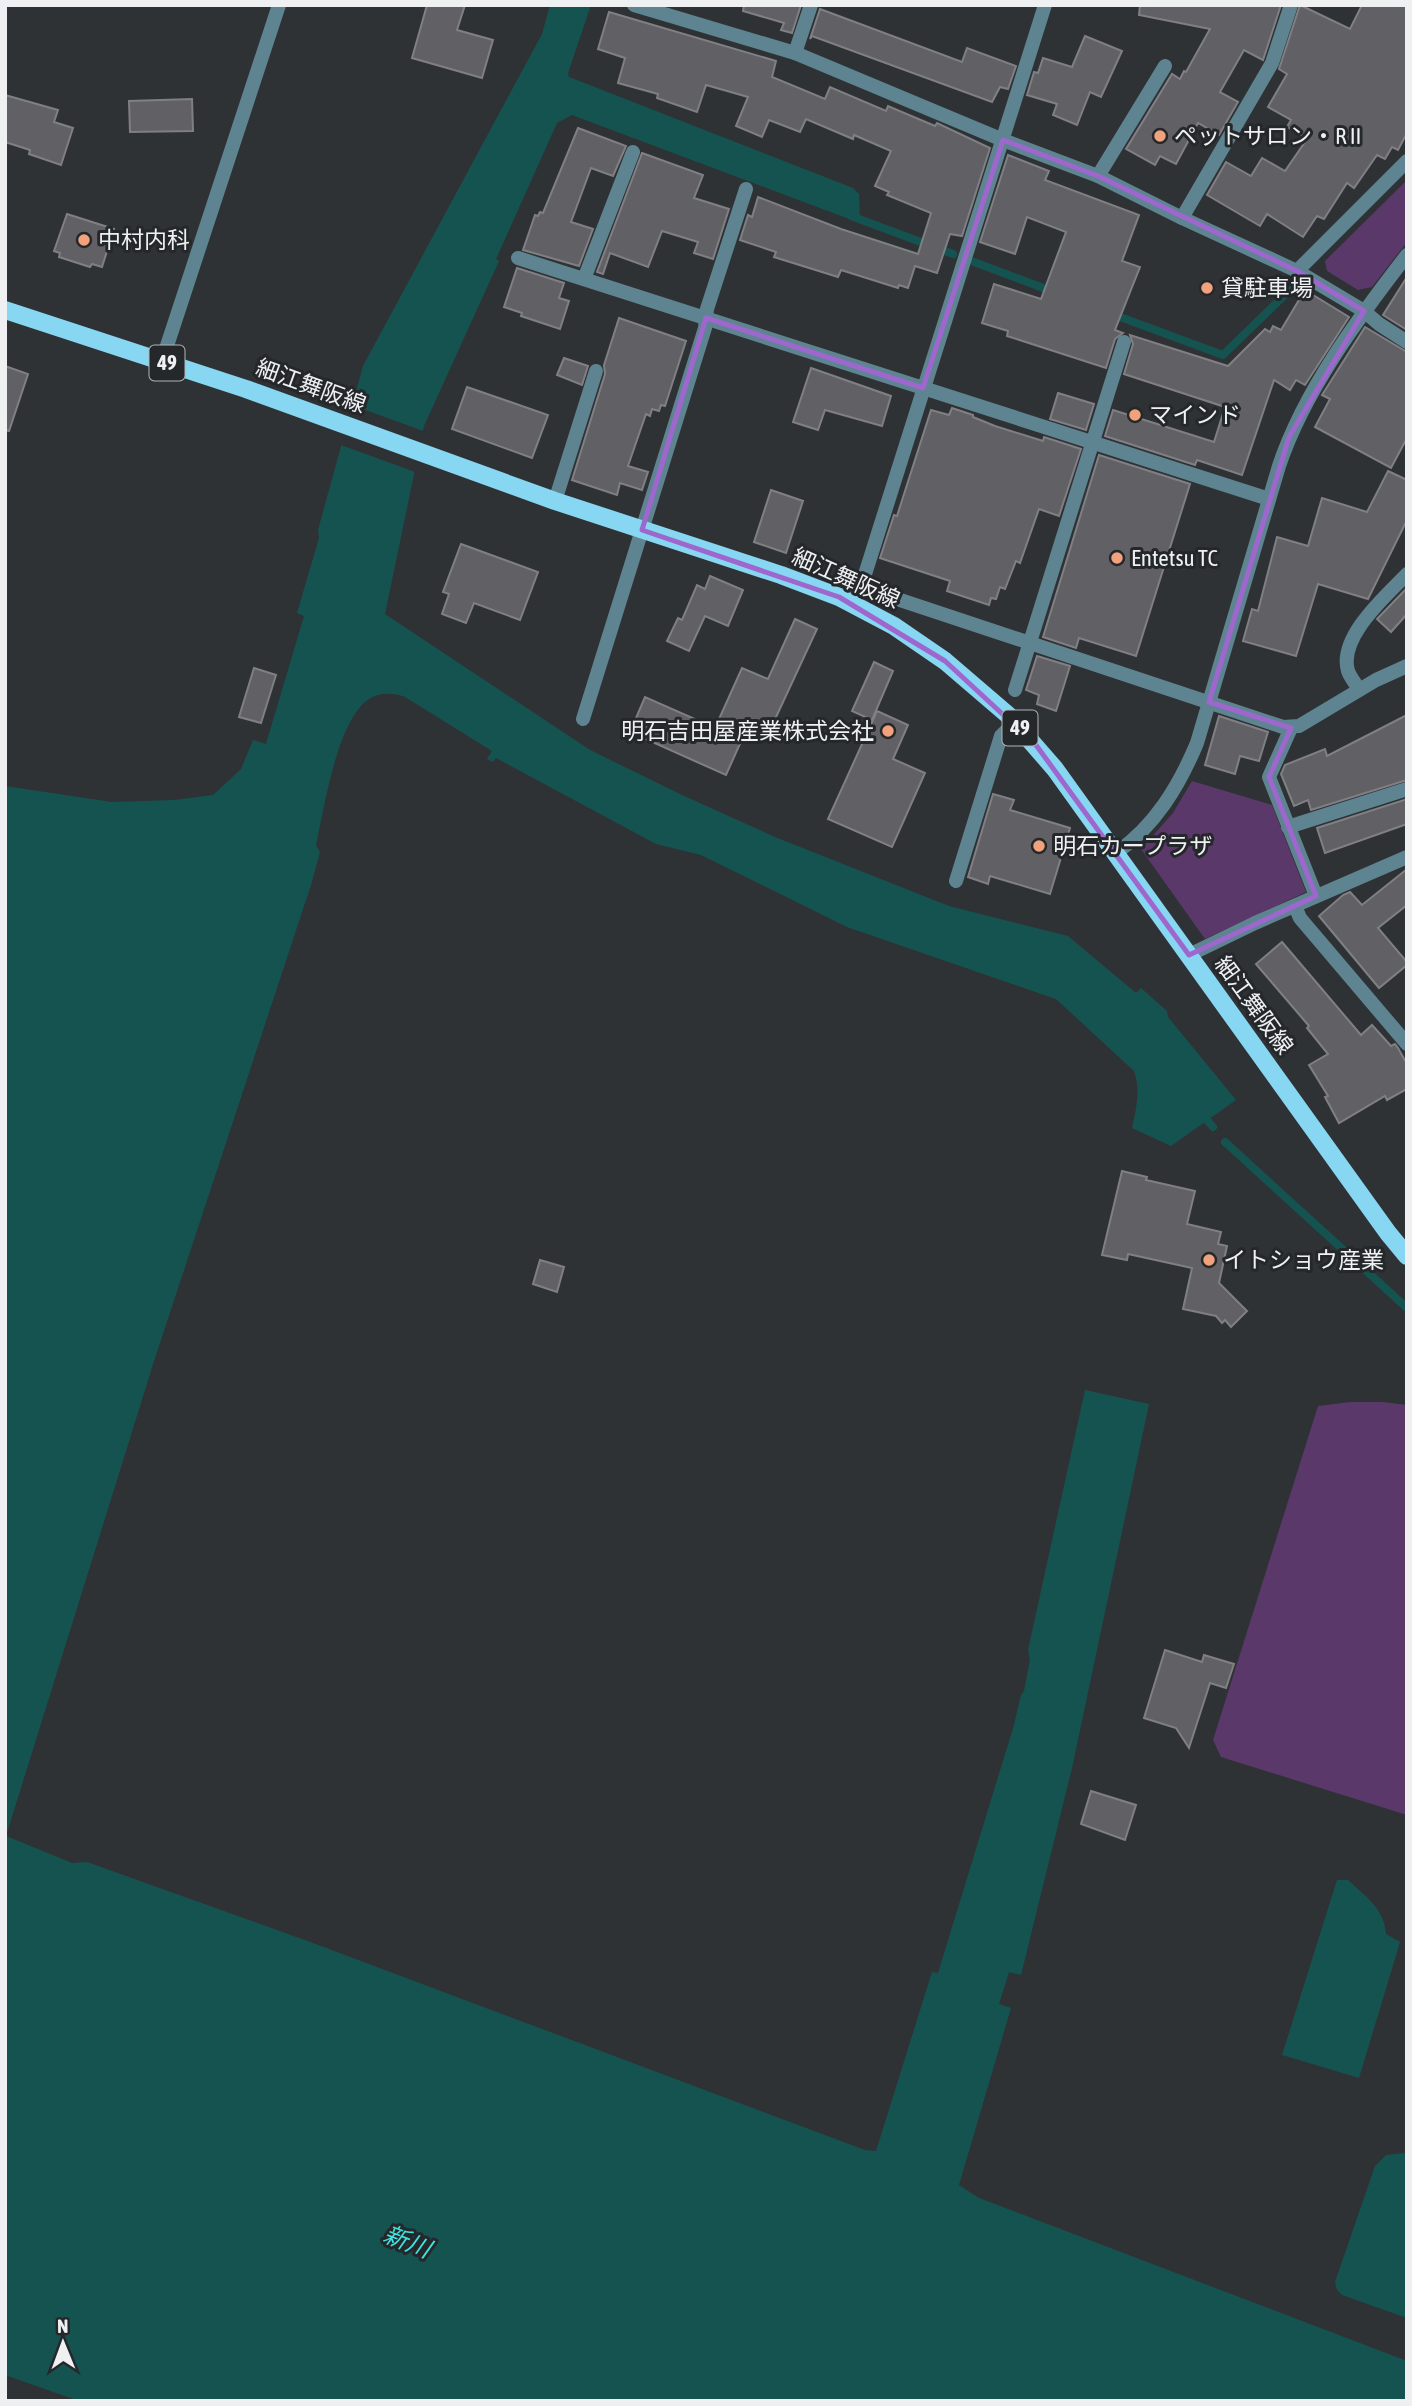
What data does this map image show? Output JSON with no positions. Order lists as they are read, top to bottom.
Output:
{
  "streets": {
    "main road": ["49", "細江舞阪線"]
  },
  "water": ["新川"],
  "places": [
    "ペットサロン・R II",
    "中村内科",
    "貸駐車場",
    "マインド",
    "Entetsu TC",
    "明石吉田屋産業株式会社",
    "明石カープラザ",
    "イトショウ産業"
  ],
  "north": "top"
}
